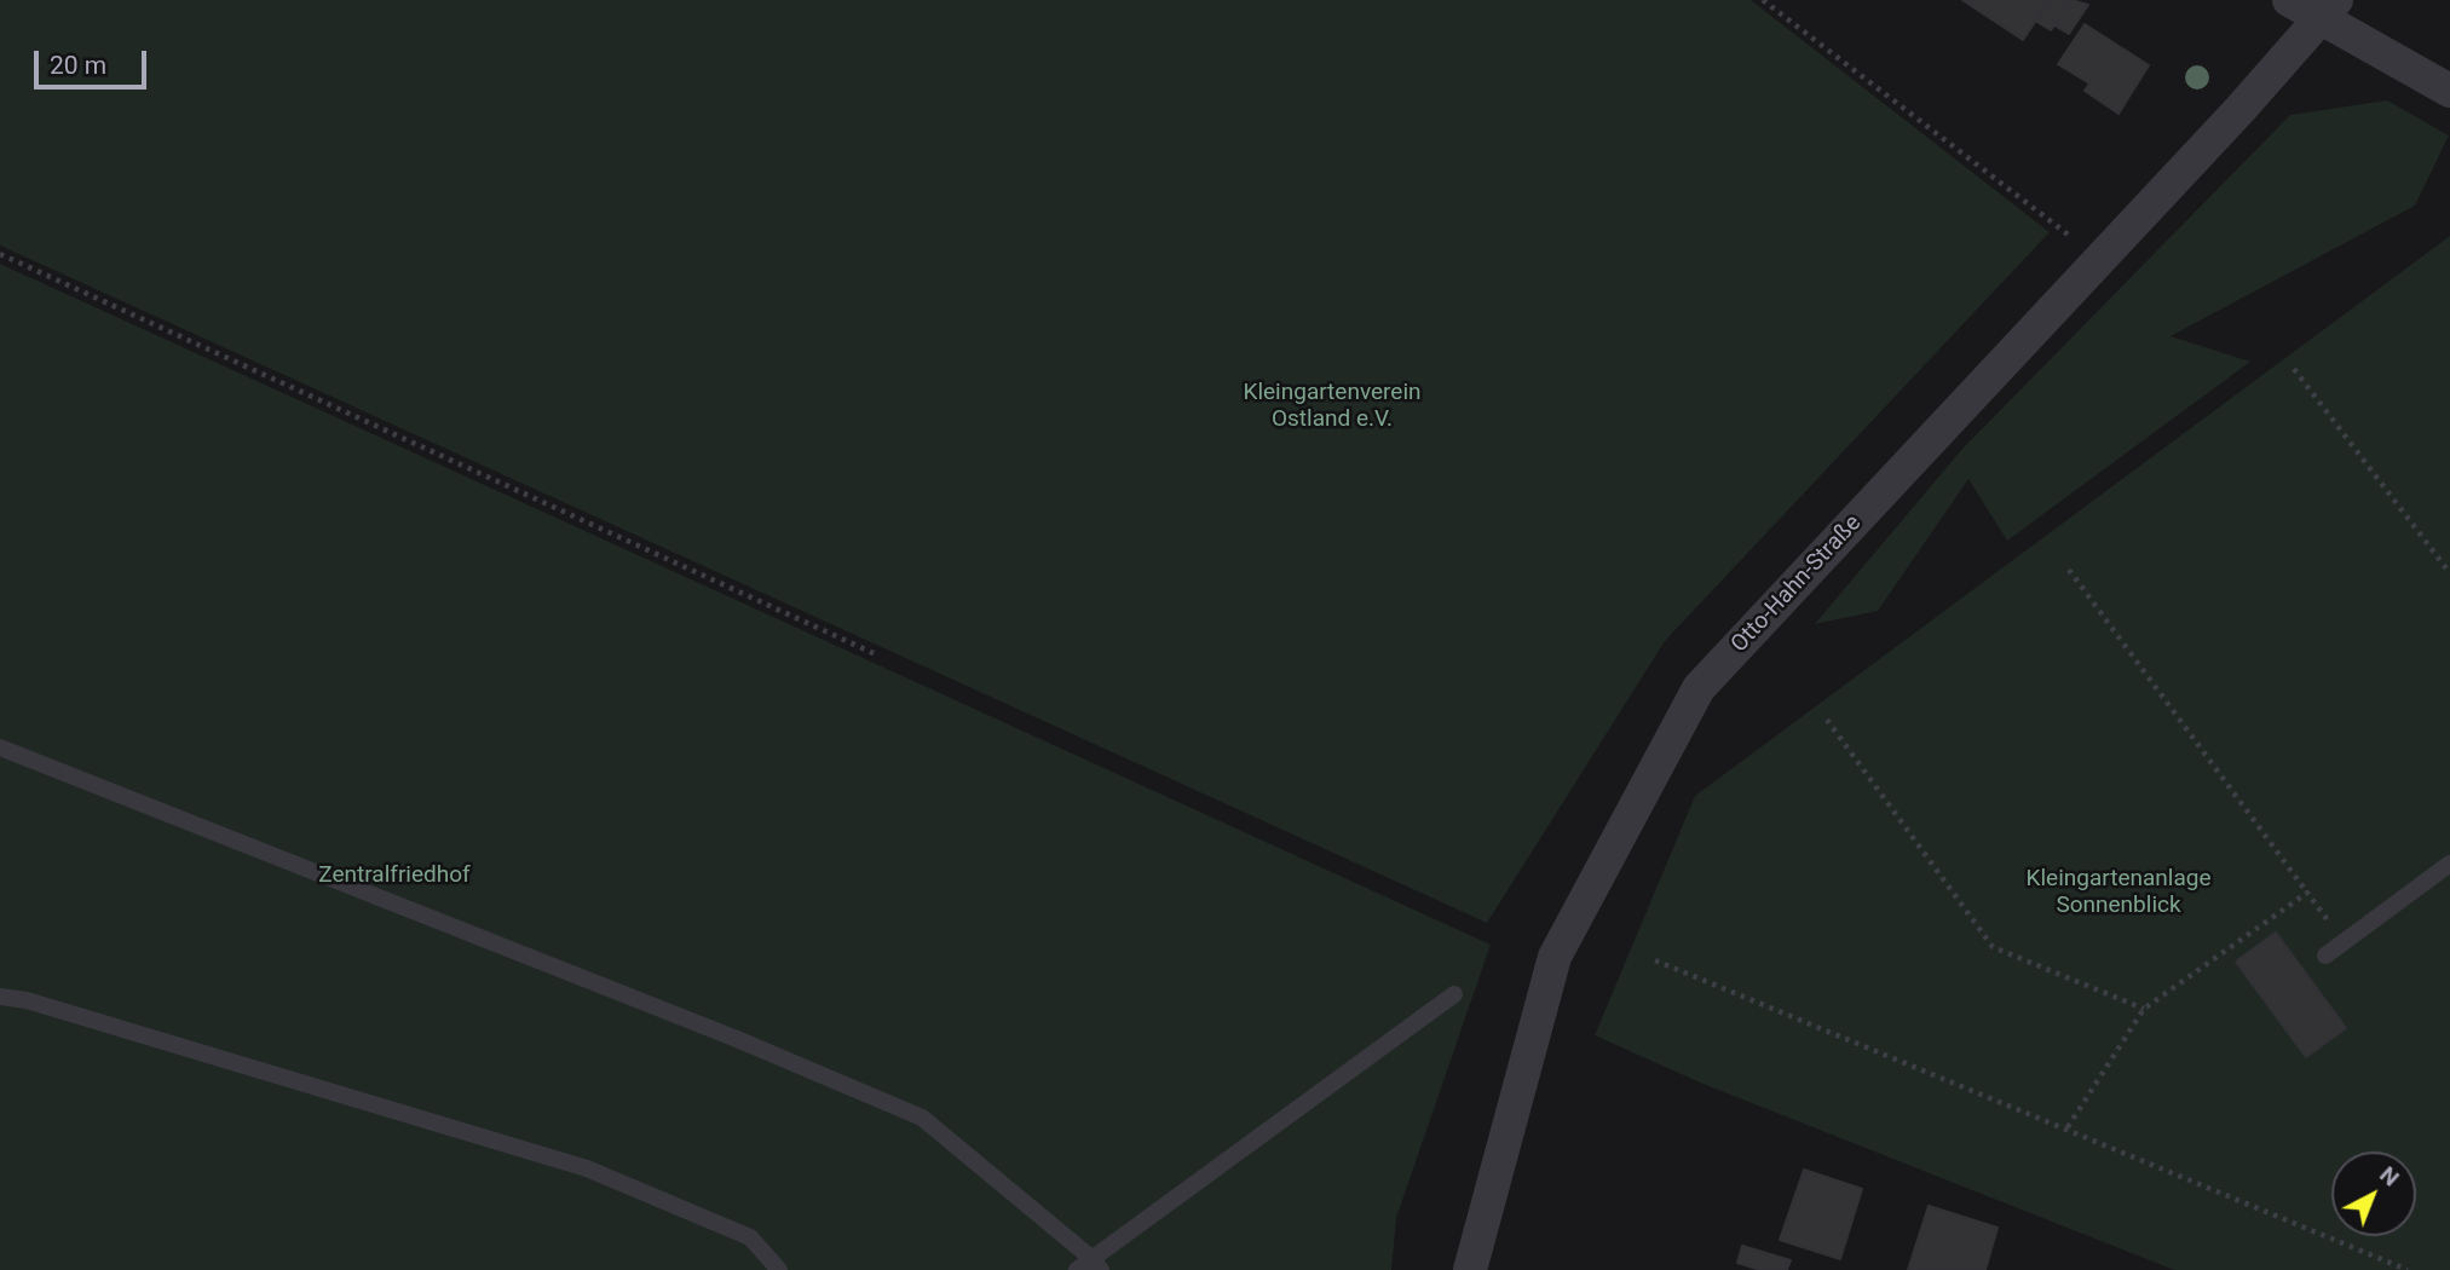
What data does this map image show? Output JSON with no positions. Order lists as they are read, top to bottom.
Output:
{
  "streets": {
    "street": ["Otto-Hahn-Straße"]
  },
  "parks": ["Kleingartenverein Ostland e.V.", "Zentralfriedhof", "Kleingartenanlage Sonnenblick"],
  "scale_bar": "20 m",
  "north": "top right"
}
